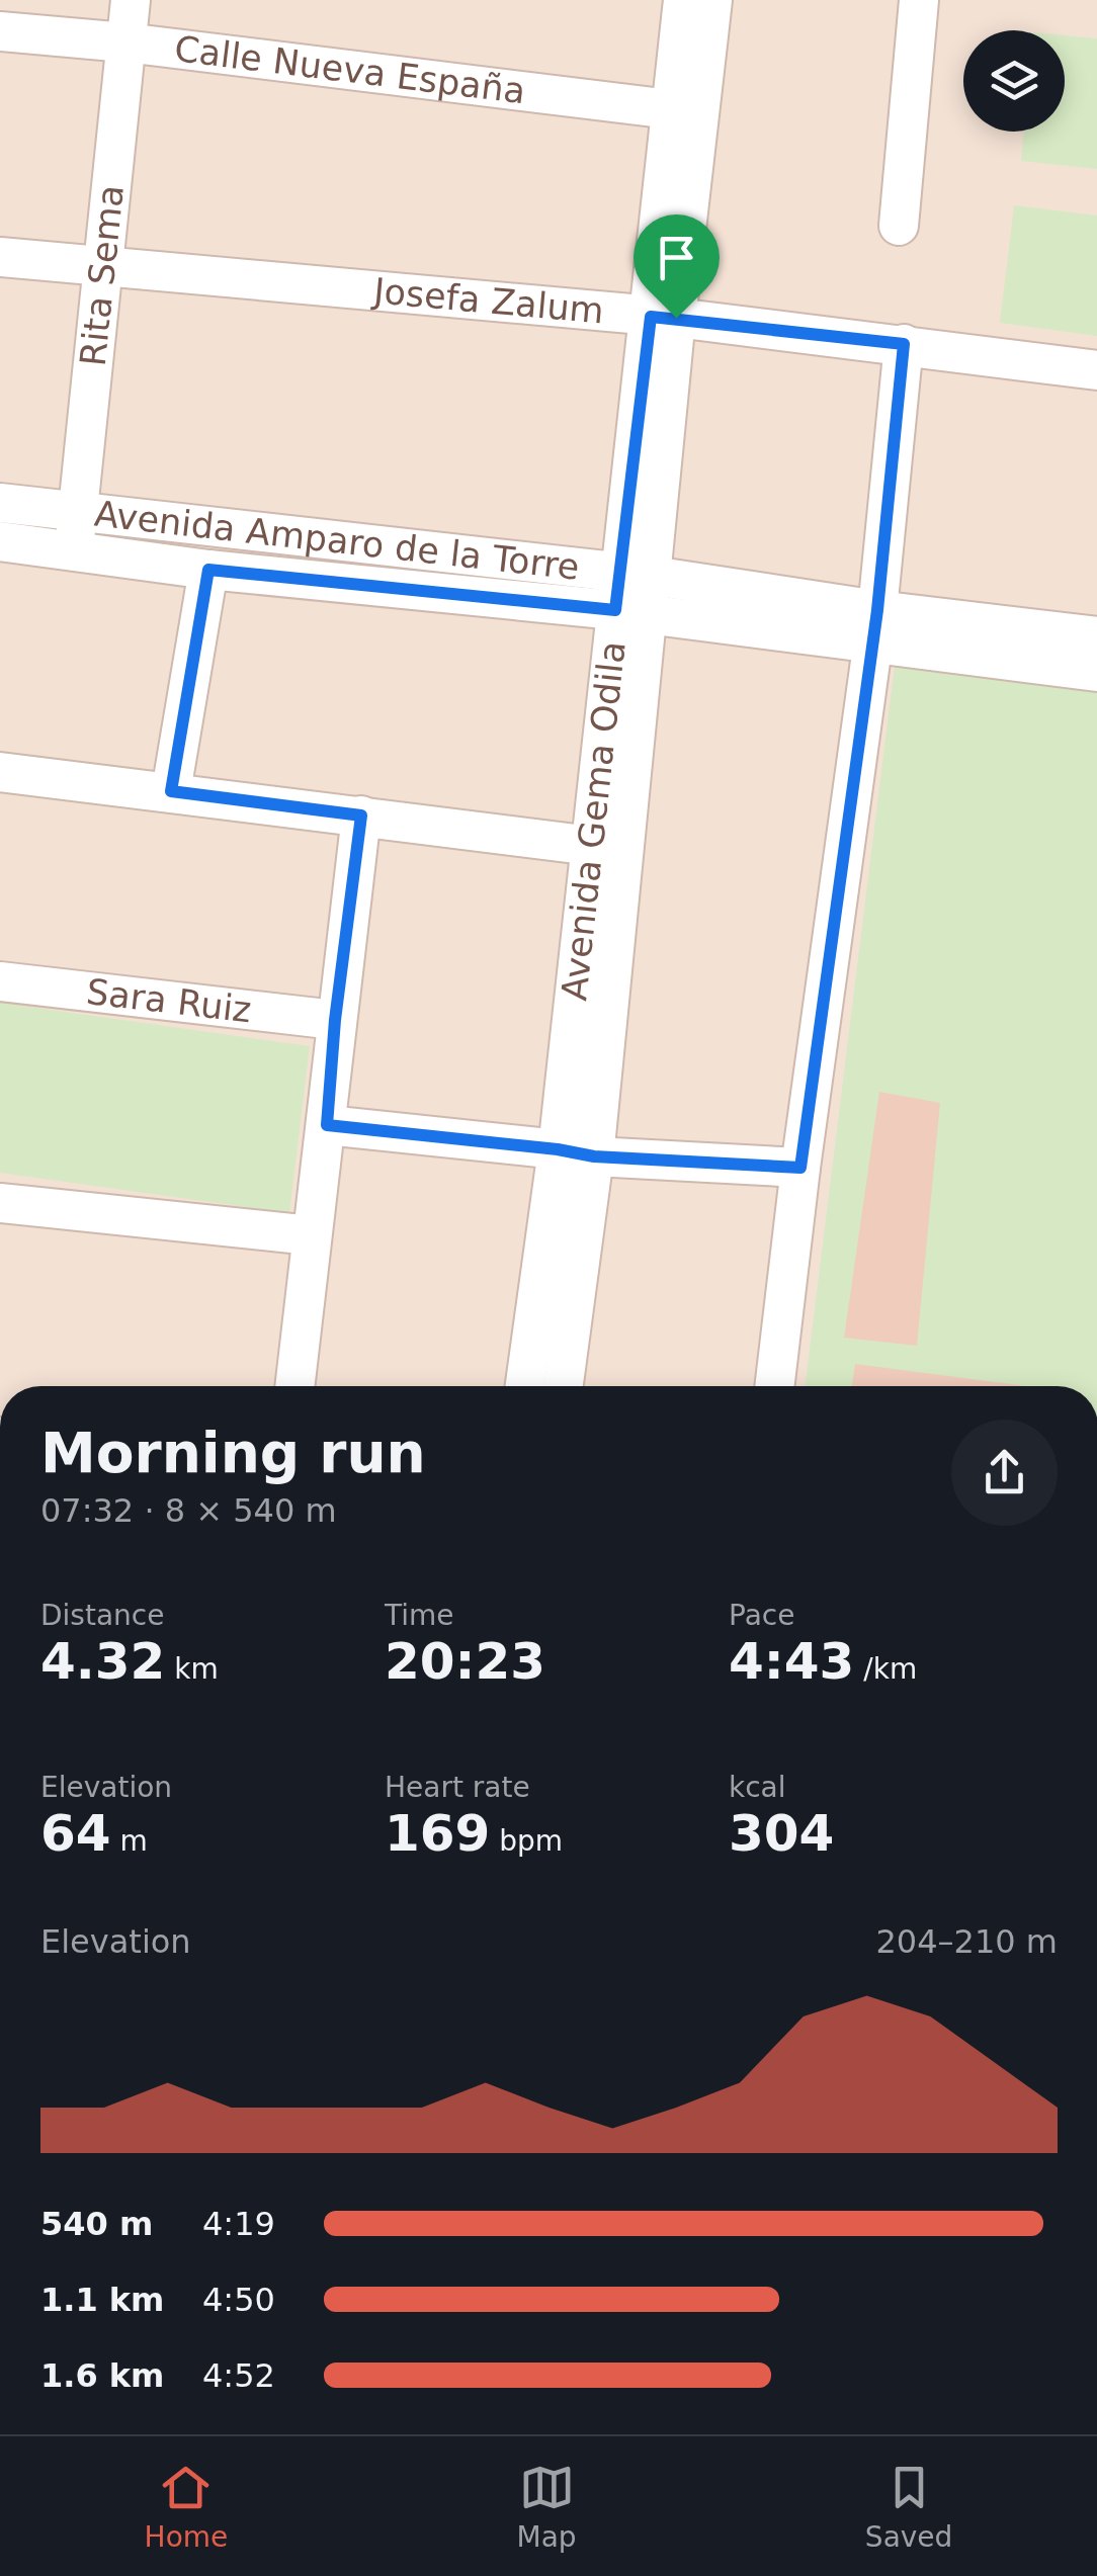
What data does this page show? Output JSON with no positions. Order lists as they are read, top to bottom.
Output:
{
  "streets": {
    "street": [
      "Calle Nueva España",
      "Rita Sema",
      "Josefa Zalum",
      "Avenida Amparo de la Torre",
      "Avenida Gema Odila",
      "Sara Ruiz"
    ]
  },
  "crossings": [
    ["Calle Nueva España", "Rita Sema"],
    ["Calle Nueva España", "Avenida Gema Odila"],
    ["Rita Sema", "Josefa Zalum"],
    ["Rita Sema", "Avenida Amparo de la Torre"],
    ["Josefa Zalum", "Avenida Gema Odila"],
    ["Avenida Amparo de la Torre", "Avenida Gema Odila"]
  ],
  "page": {
    "heading": ["Morning run", "07:32 · 8 × 540 m"],
    "stats": [
      ["Distance", "4.32 km"],
      ["Time", "20:23"],
      ["Pace", "4:43 /km"],
      ["Elevation", "64 m"],
      ["Heart rate", "169 bpm"],
      ["kcal", "304"]
    ],
    "chart": ["Elevation", "204–210 m"],
    "list": [
      {
        "name": "540 m",
        "note": "4:19"
      },
      {
        "name": "1.1 km",
        "note": "4:50"
      },
      {
        "name": "1.6 km",
        "note": "4:52"
      }
    ],
    "tabs": ["Home", "Map", "Saved"]
  }
}
